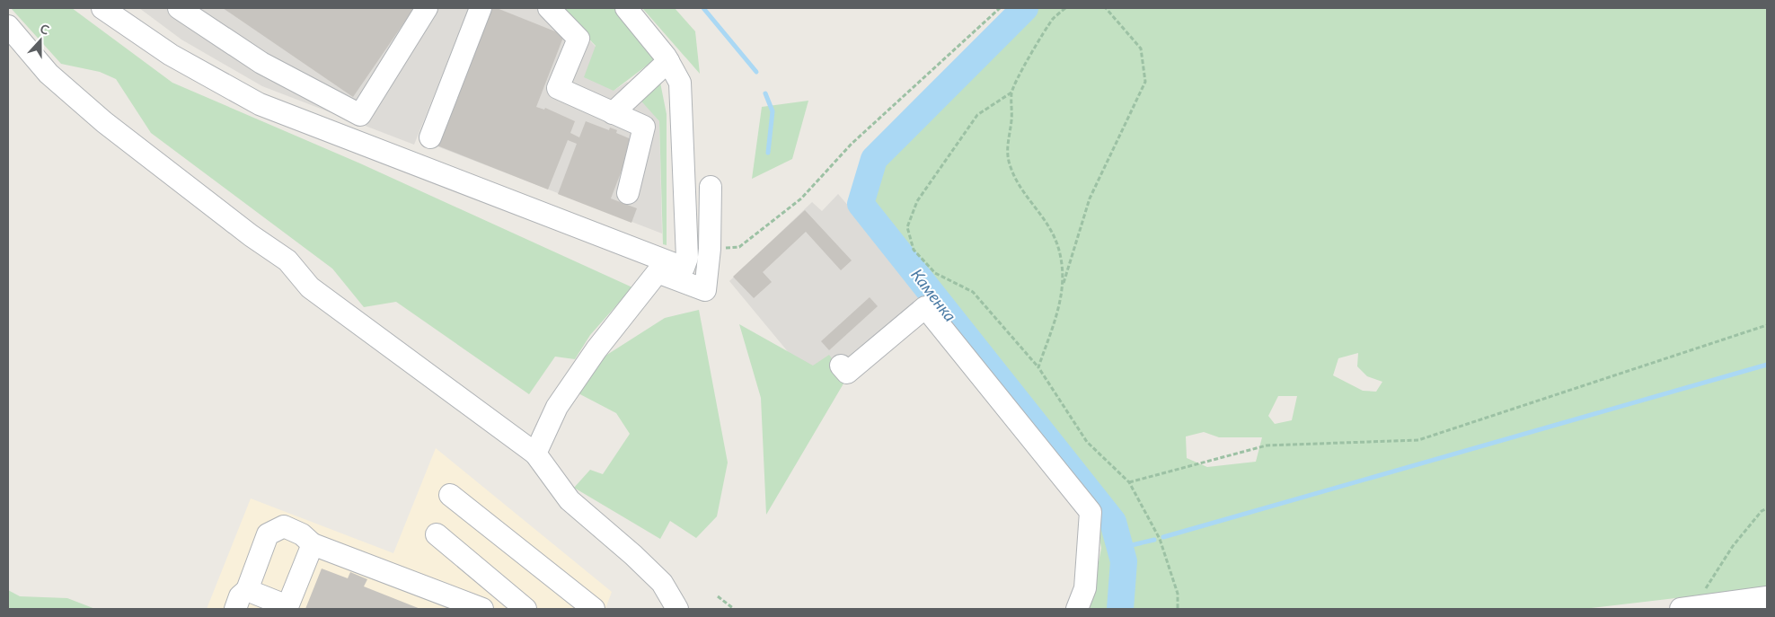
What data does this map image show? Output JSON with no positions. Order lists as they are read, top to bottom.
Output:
{
  "water": ["Каменка"],
  "north": "top"
}
